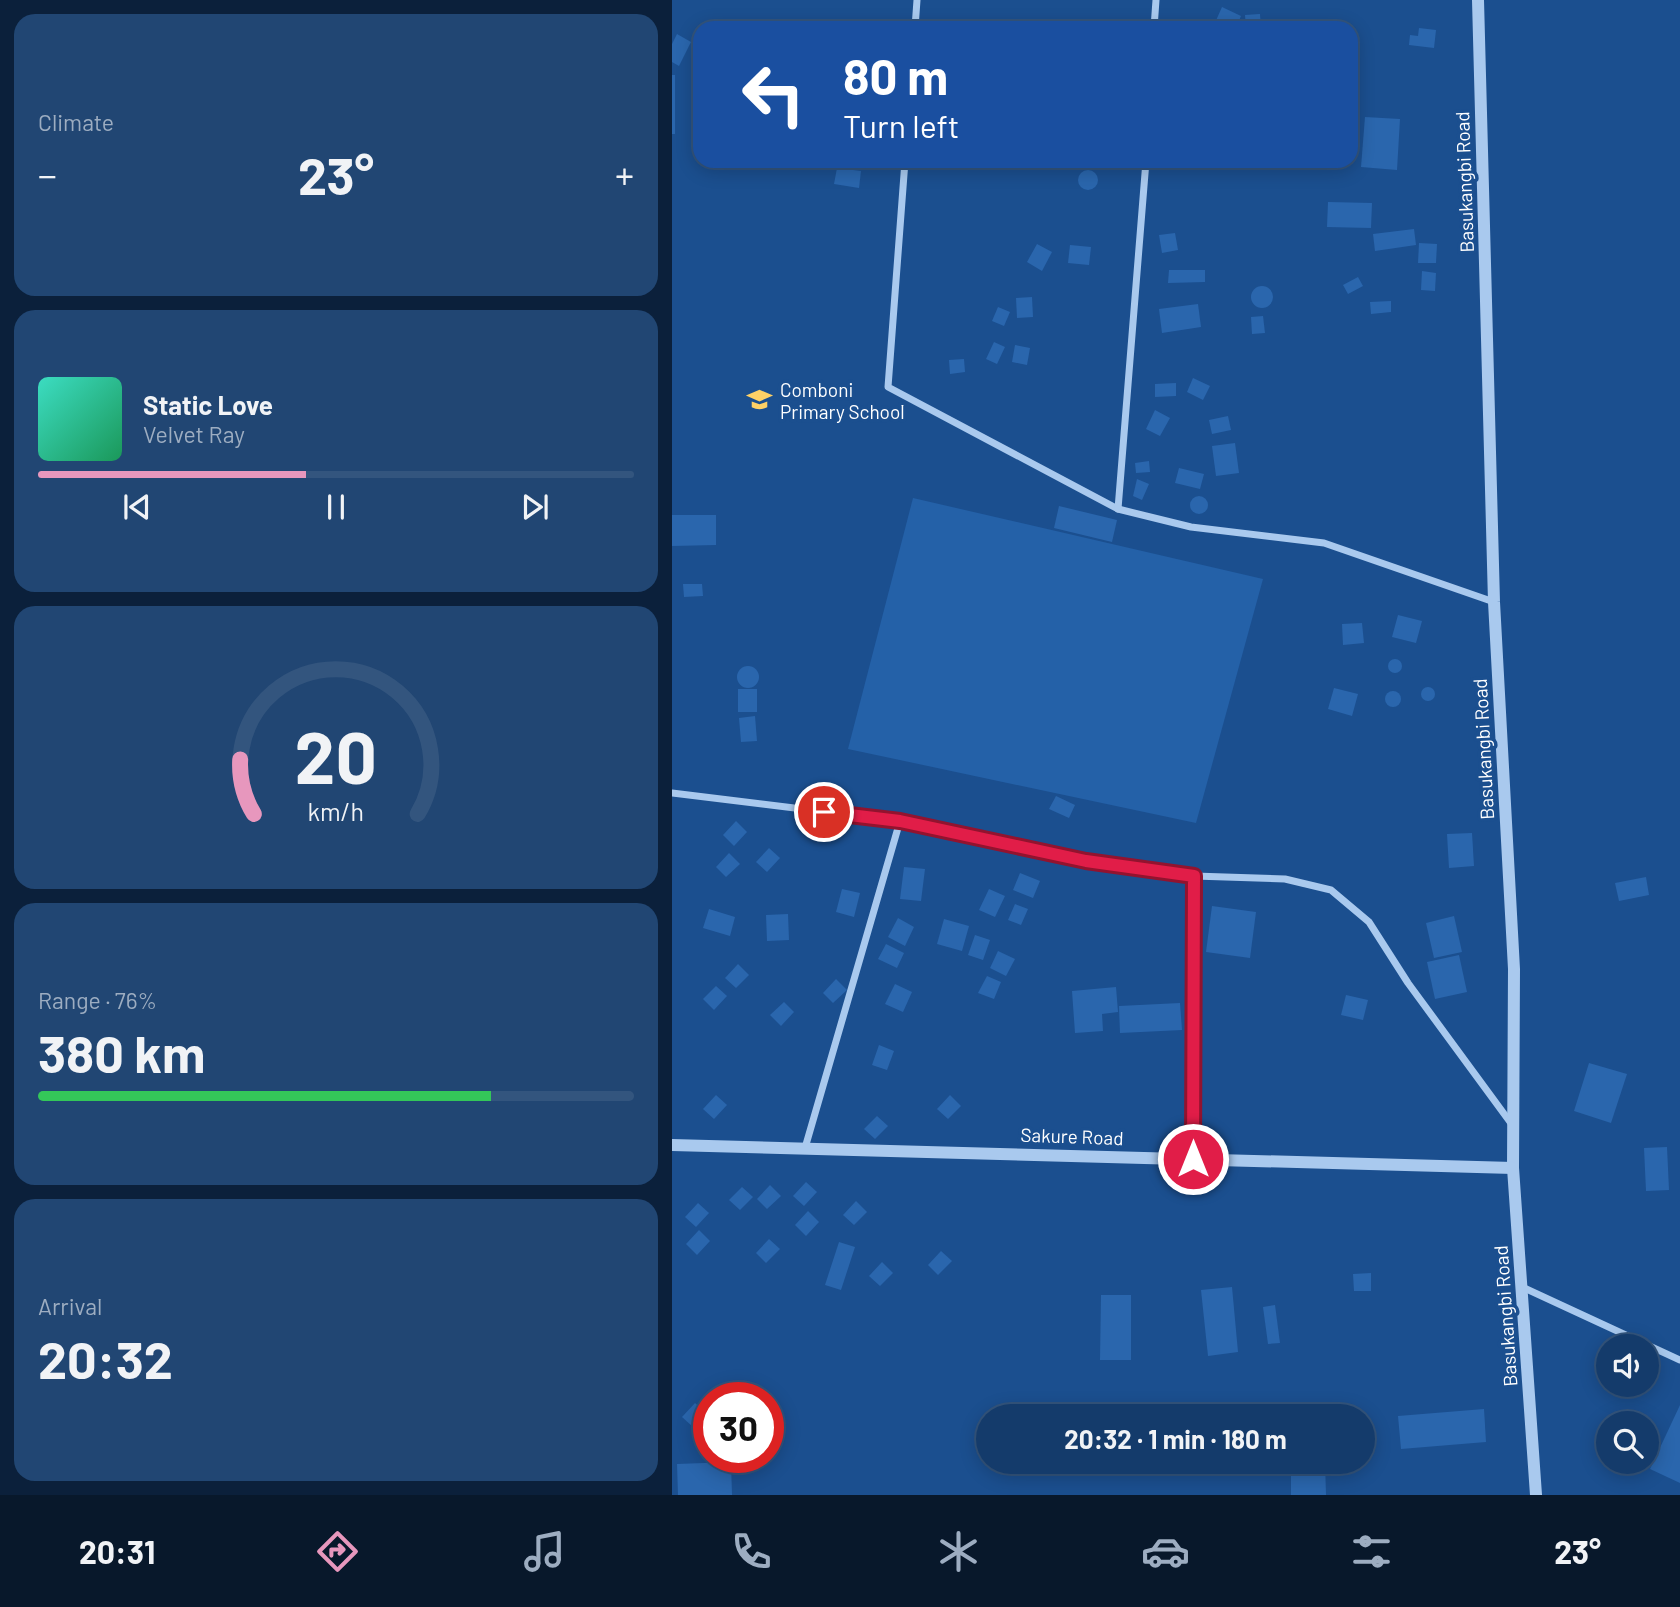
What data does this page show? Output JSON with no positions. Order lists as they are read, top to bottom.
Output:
{
  "streets": {
    "street": ["Basukangbi Road", "Sakure Road"]
  },
  "crossings": [
    ["Basukangbi Road", "Sakure Road"]
  ],
  "places": {
    "school or university": ["Comboni Primary School"]
  },
  "page": {
    "tile": [
      "Climate",
      ["Range · 76%", "380 km"],
      ["Arrival", "20:32"]
    ],
    "turn": ["80 m", "Turn left"],
    "heat": ["−", "23°", "+"],
    "song": ["Static Love", "Velvet Ray"],
    "limit": "30",
    "trip": "20:32 · 1 min · 180 m",
    "tabs": ["20:31", "23°"],
    "gauge": ["20", "km/h"]
  }
}
